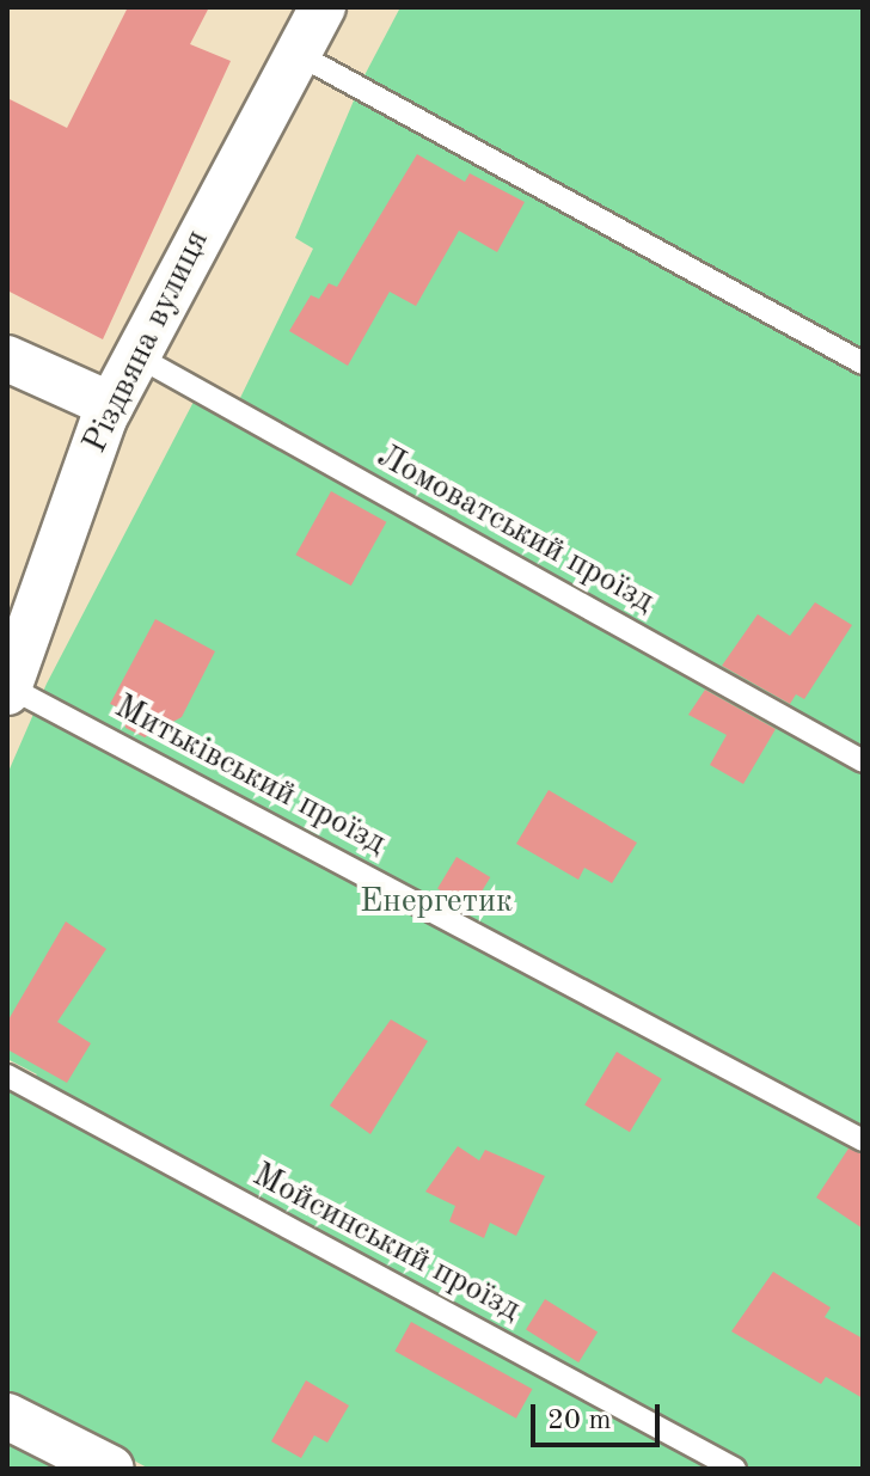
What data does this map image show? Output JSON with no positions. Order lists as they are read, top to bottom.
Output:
{
  "streets": {
    "street": ["Різдвяна вулиця"],
    "lane": ["Ломоватський проїзд", "Митьківський проїзд", "Мойсинський проїзд"]
  },
  "crossings": [
    ["Різдвяна вулиця", "Ломоватський проїзд"],
    ["Різдвяна вулиця", "Митьківський проїзд"]
  ],
  "parks": ["Енергетик"],
  "scale_bar": "20 m"
}
